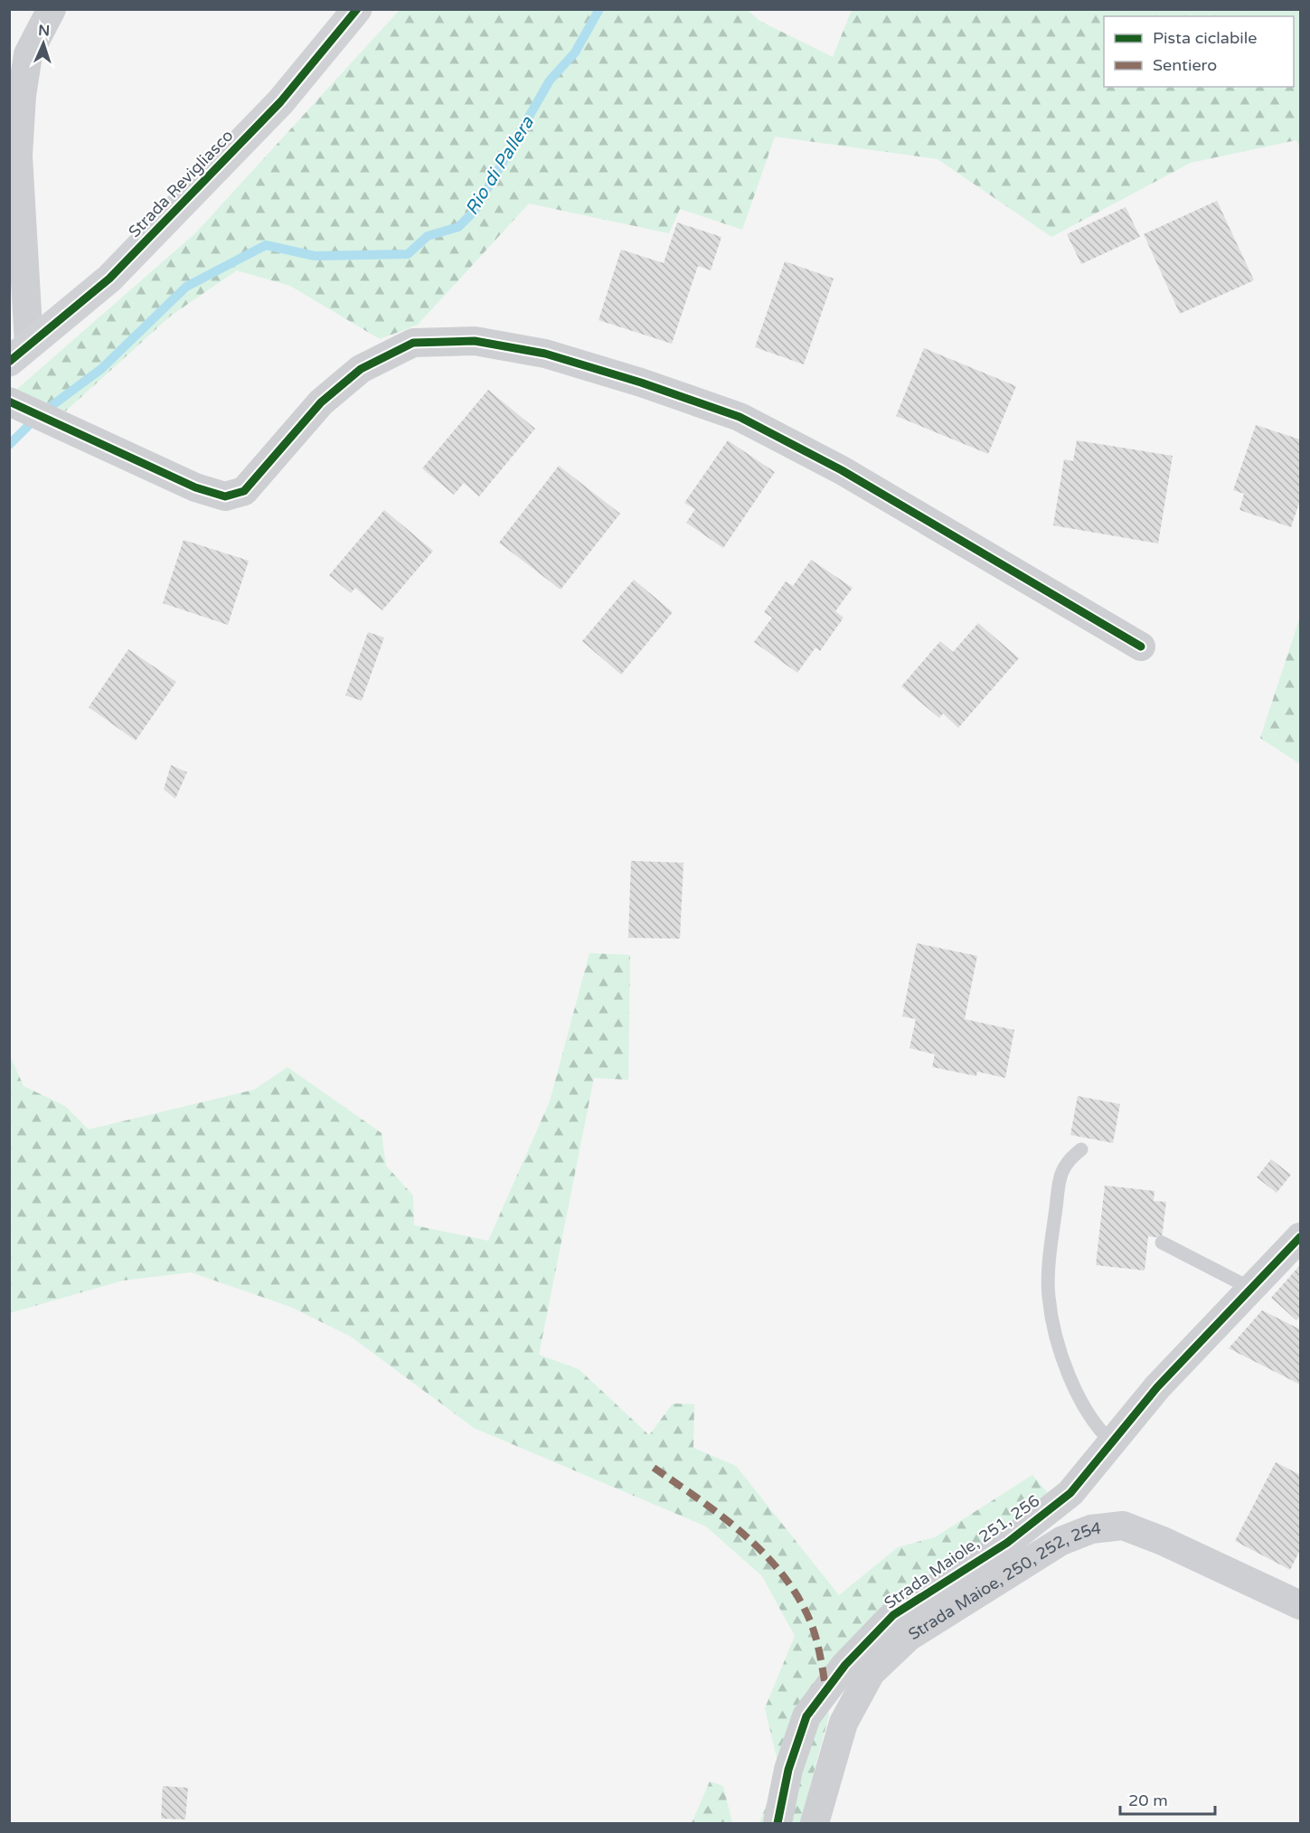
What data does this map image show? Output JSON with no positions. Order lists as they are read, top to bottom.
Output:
{
  "streets": {
    "street": ["Strada Revigliasco", "Strada Maiole, 251, 256", "Strada Maioe, 250, 252, 254"]
  },
  "water": ["Rio di Pallera"],
  "legend": ["Pista ciclabile", "Sentiero"],
  "scale_bar": "20 m",
  "north": "top"
}
